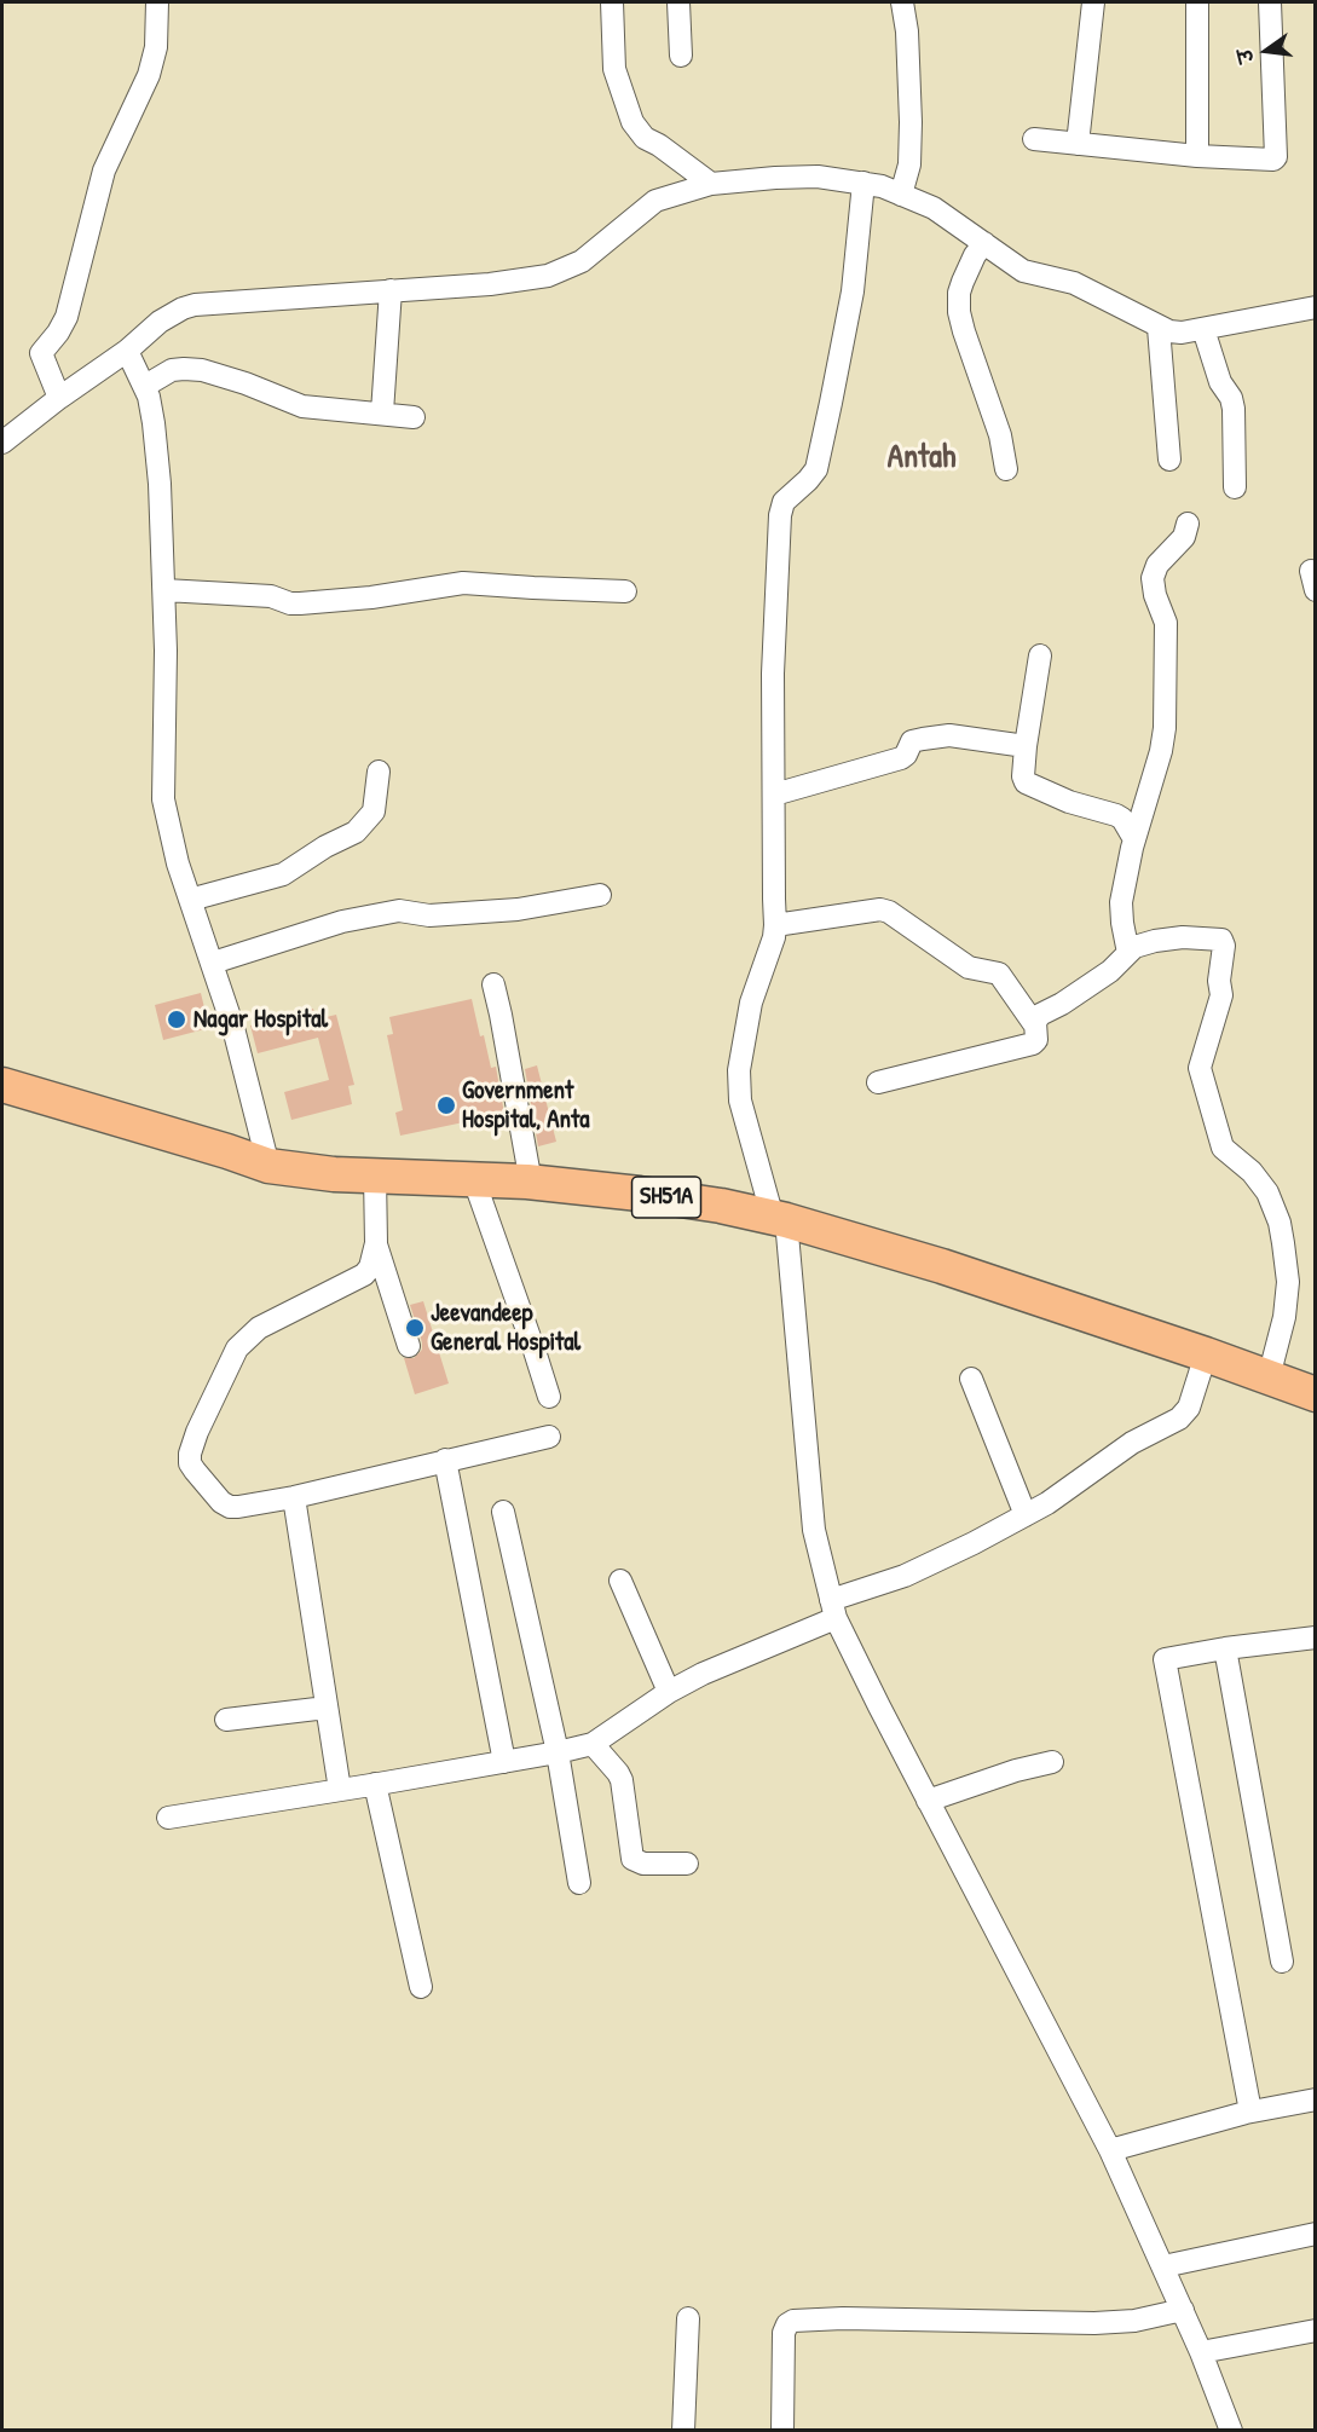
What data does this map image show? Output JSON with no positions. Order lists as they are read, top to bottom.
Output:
{
  "streets": {
    "main road": ["SH51A"]
  },
  "districts": ["Antah"],
  "places": ["Nagar Hospital", "Government Hospital, Anta", "Jeevandeep General Hospital"],
  "north": "left"
}
